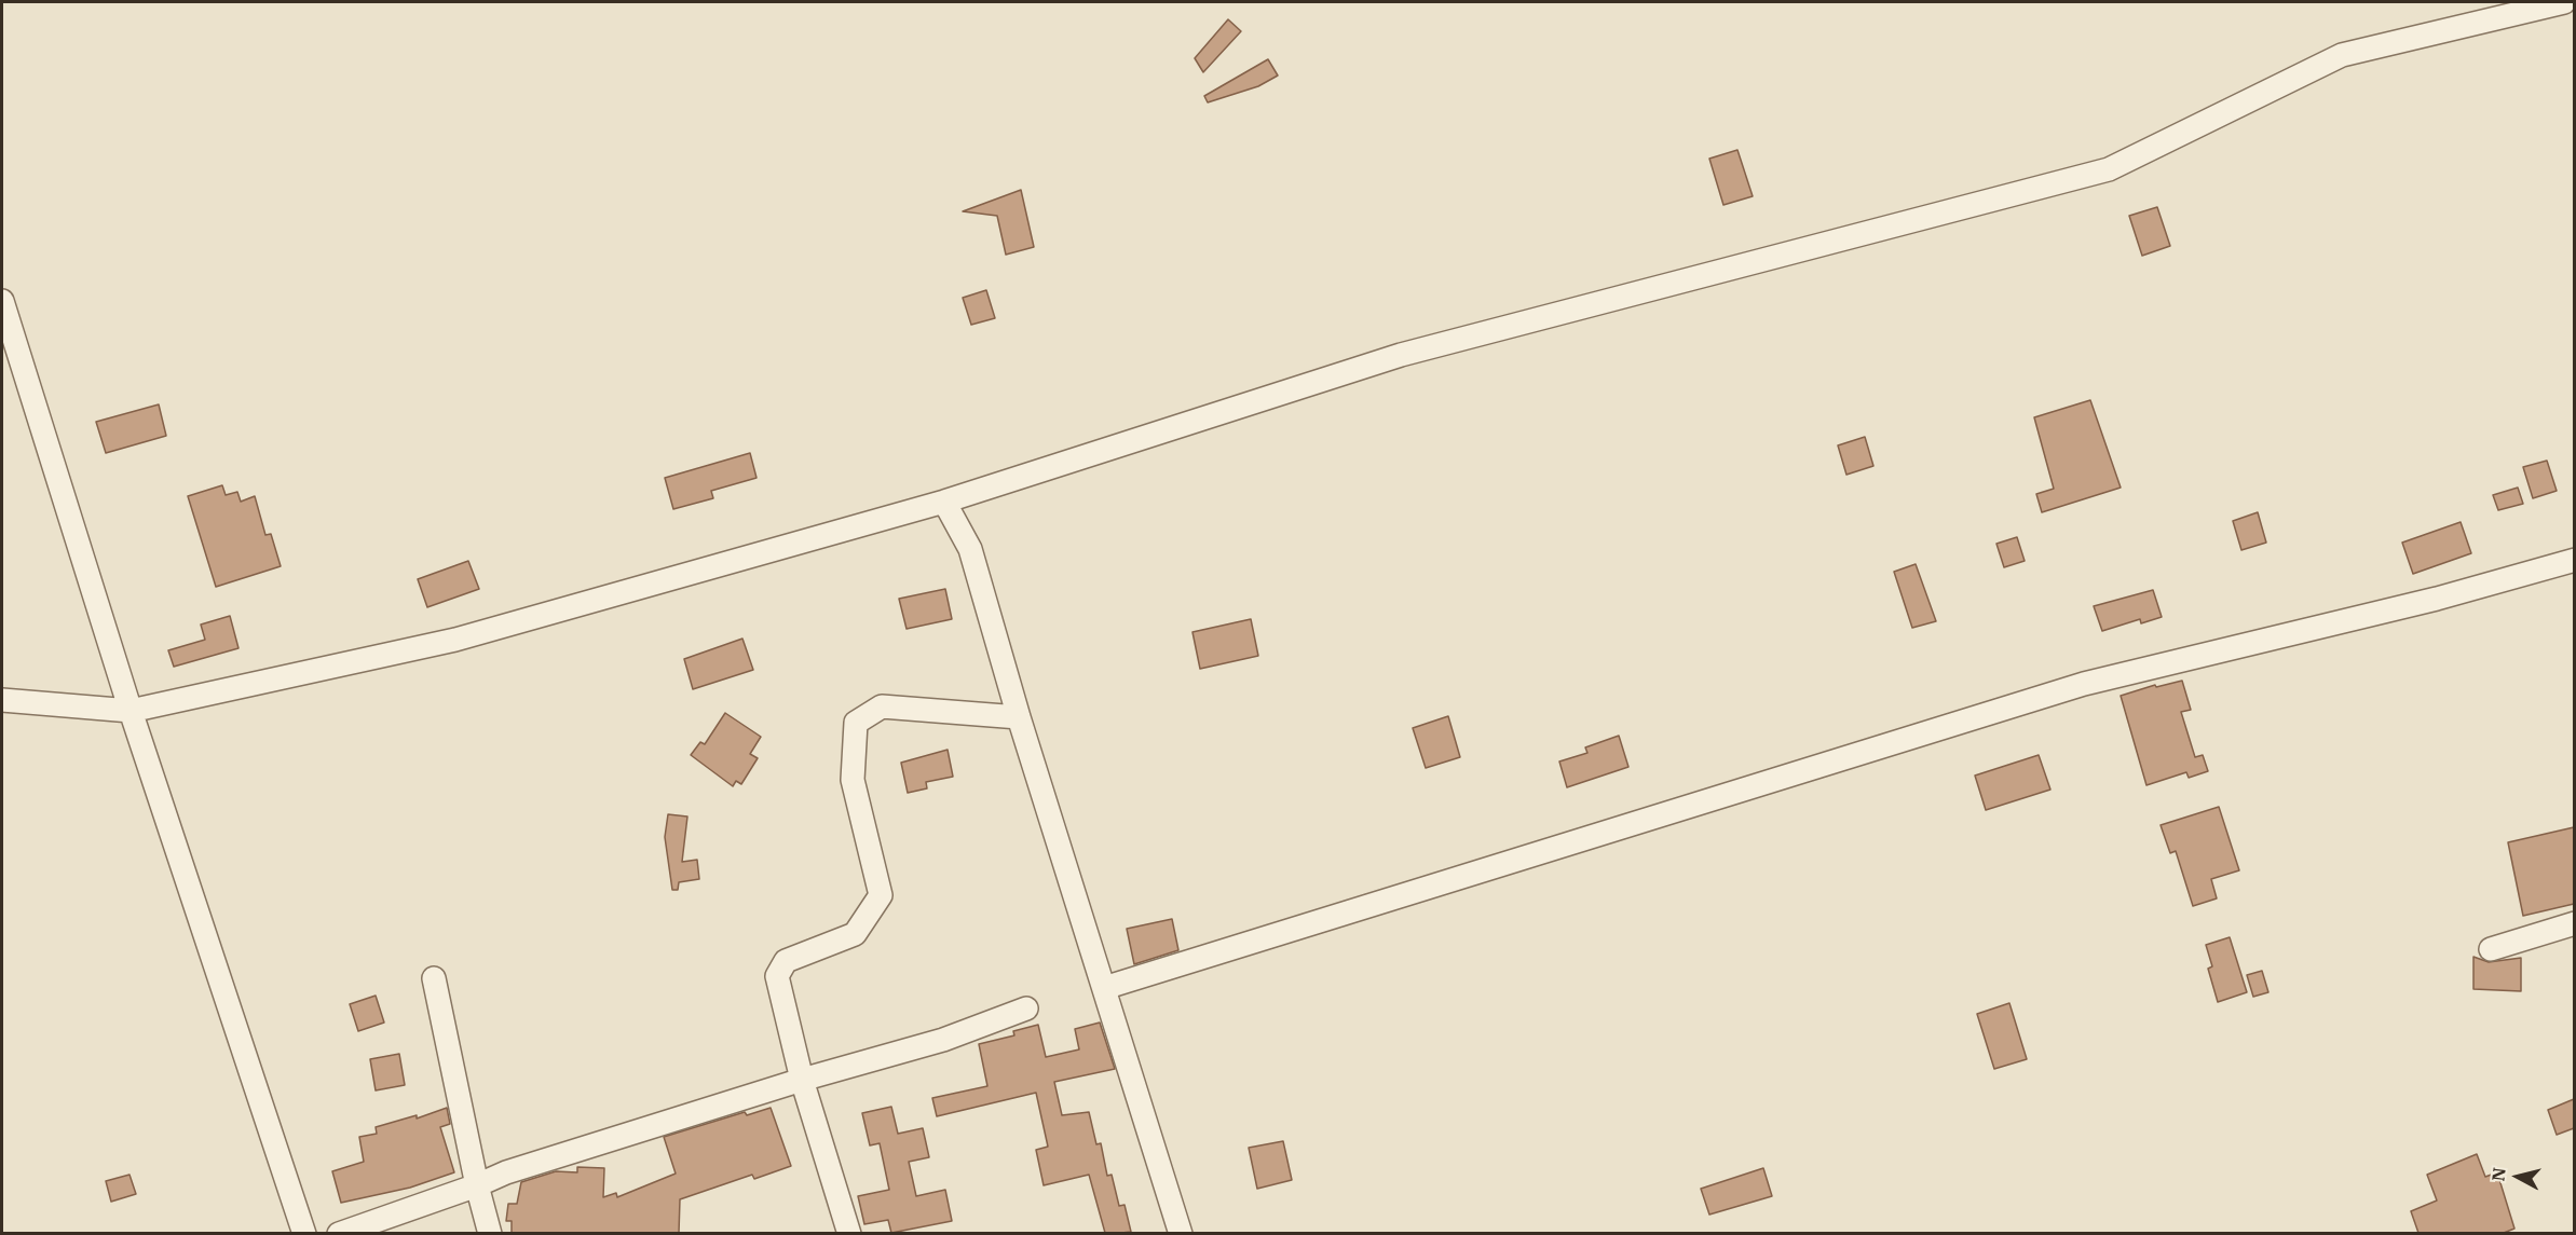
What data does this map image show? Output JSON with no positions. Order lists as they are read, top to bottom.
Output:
{
  "north": "left"
}
